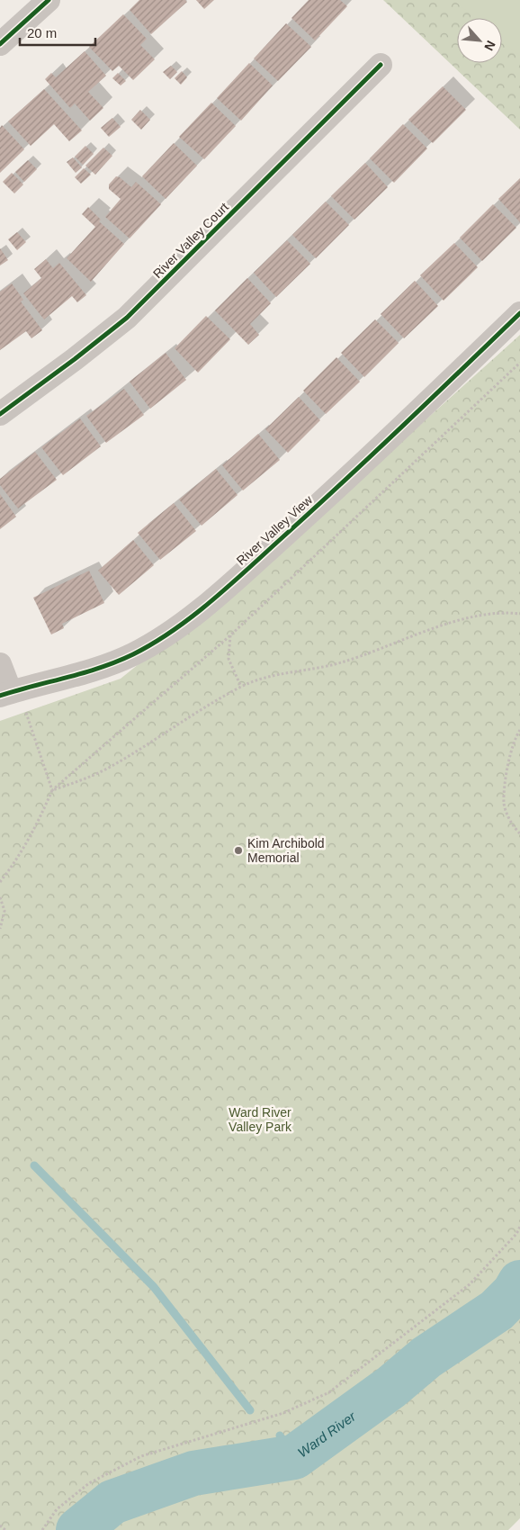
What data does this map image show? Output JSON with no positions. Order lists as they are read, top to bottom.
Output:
{
  "streets": {
    "street": ["River Valley Court", "River Valley View"]
  },
  "water": ["Ward River"],
  "parks": ["Ward River Valley Park"],
  "places": ["Kim Archibold Memorial"],
  "scale_bar": "20 m",
  "north": "bottom right"
}
